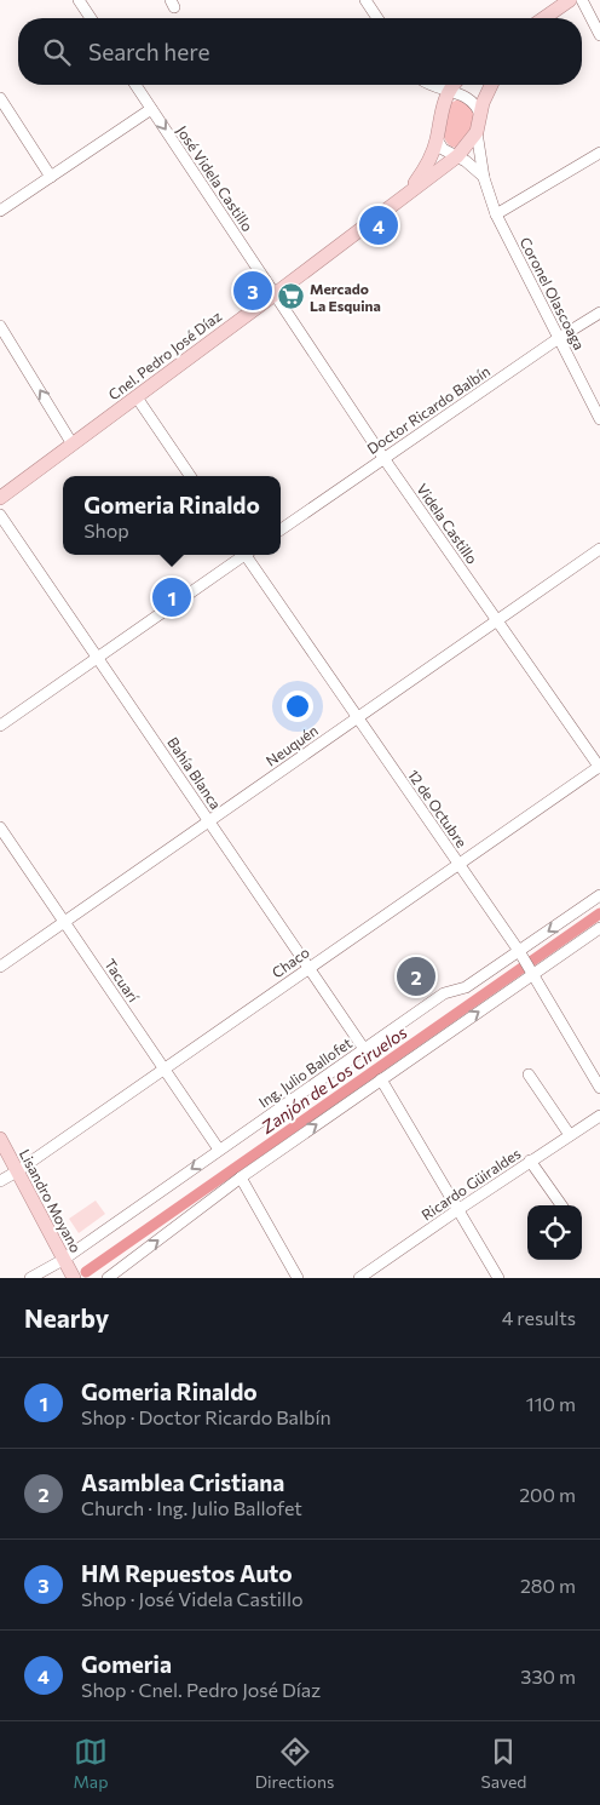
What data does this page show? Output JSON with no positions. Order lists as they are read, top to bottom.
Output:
{
  "streets": {
    "main road": ["Cnel. Pedro José Díaz", "Lisandro Moyano"],
    "street": [
      "José Videla Castillo",
      "Coronel Olascoaga",
      "Doctor Ricardo Balbín",
      "Videla Castillo",
      "Neuquén",
      "Bahía Blanca",
      "12 de Octubre",
      "Chaco",
      "Tacuarí",
      "Ing. Julio Ballofet",
      "Ricardo Güiraldes"
    ]
  },
  "crossings": [
    ["José Videla Castillo", "Cnel. Pedro José Díaz"],
    ["José Videla Castillo", "Videla Castillo"],
    ["Coronel Olascoaga", "Cnel. Pedro José Díaz"],
    ["Coronel Olascoaga", "Doctor Ricardo Balbín"],
    ["Cnel. Pedro José Díaz", "Videla Castillo"],
    ["Doctor Ricardo Balbín", "Videla Castillo"],
    ["Videla Castillo", "Neuquén"],
    ["Videla Castillo", "Chaco"],
    ["Neuquén", "Bahía Blanca"],
    ["Neuquén", "12 de Octubre"],
    ["Neuquén", "Tacuarí"],
    ["Bahía Blanca", "Chaco"],
    ["Bahía Blanca", "Ing. Julio Ballofet"],
    ["12 de Octubre", "Chaco"],
    ["12 de Octubre", "Ing. Julio Ballofet"],
    ["Chaco", "Tacuarí"],
    ["Chaco", "Lisandro Moyano"],
    ["Tacuarí", "Ing. Julio Ballofet"],
    ["Ing. Julio Ballofet", "Lisandro Moyano"]
  ],
  "one_way": ["José Videla Castillo"],
  "water": ["Zanjón de Los Ciruelos"],
  "places": {
    "supermarket": ["Mercado La Esquina"]
  },
  "page": {
    "search": "Search here",
    "pins": [
      "4",
      "3",
      "1",
      "2"
    ],
    "popup": ["Gomeria Rinaldo", "Shop"],
    "heading": ["Nearby", "4 results"],
    "list": [
      {
        "mark": "1",
        "name": "Gomeria Rinaldo",
        "note": "Shop · Doctor Ricardo Balbín",
        "value": "110 m"
      },
      {
        "mark": "2",
        "name": "Asamblea Cristiana",
        "note": "Church · Ing. Julio Ballofet",
        "value": "200 m"
      },
      {
        "mark": "3",
        "name": "HM Repuestos Auto",
        "note": "Shop · José Videla Castillo",
        "value": "280 m"
      },
      {
        "mark": "4",
        "name": "Gomeria",
        "note": "Shop · Cnel. Pedro José Díaz",
        "value": "330 m"
      }
    ],
    "nav": ["Map", "Directions", "Saved"]
  }
}
